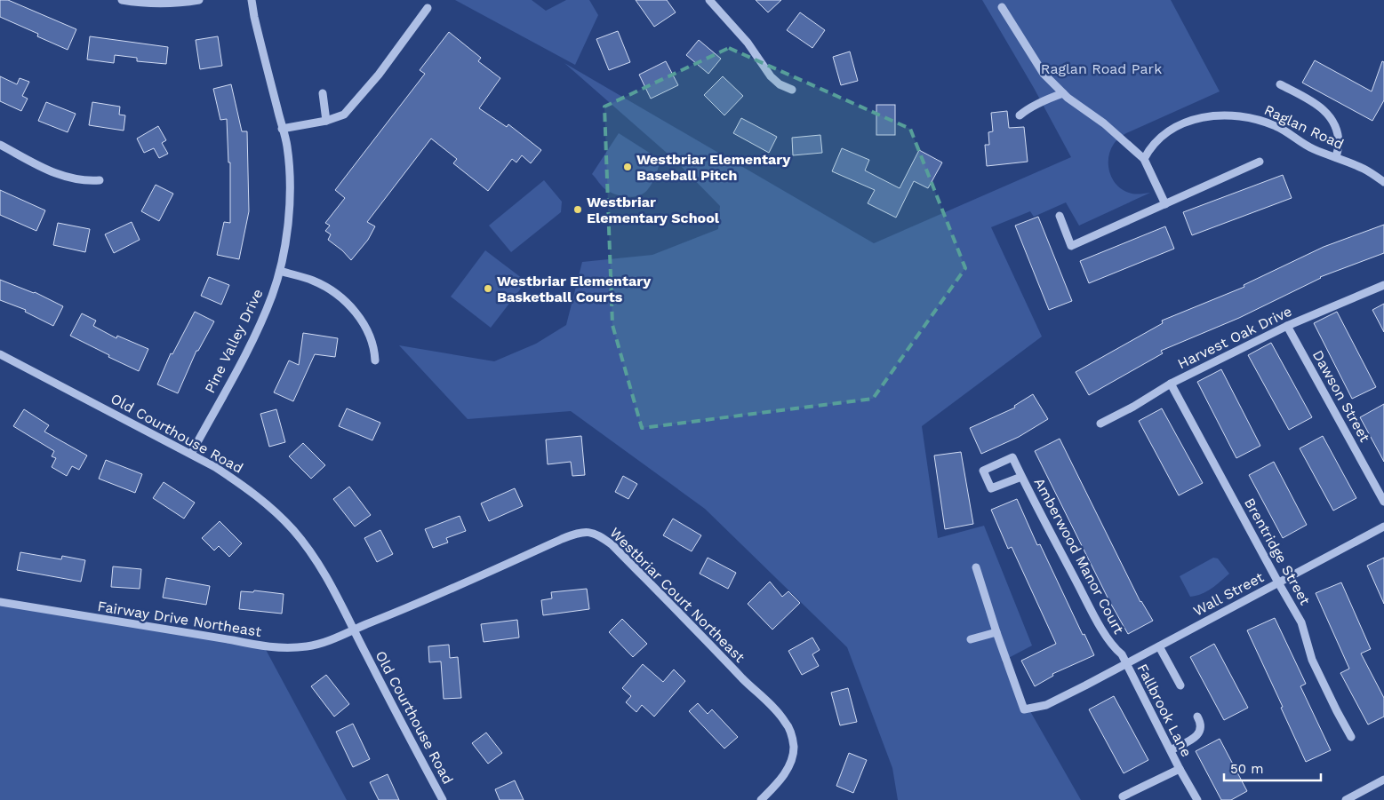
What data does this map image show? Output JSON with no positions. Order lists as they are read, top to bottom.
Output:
{
  "streets": {
    "street": [
      "Raglan Road",
      "Harvest Oak Drive",
      "Pine Valley Drive",
      "Dawson Street",
      "Old Courthouse Road",
      "Brentridge Street",
      "Amberwood Manor Court",
      "Wall Street",
      "Westbriar Court Northeast",
      "Fairway Drive Northeast",
      "Fallbrook Lane"
    ]
  },
  "crossings": [
    ["Harvest Oak Drive", "Dawson Street"],
    ["Harvest Oak Drive", "Brentridge Street"],
    ["Pine Valley Drive", "Old Courthouse Road"],
    ["Old Courthouse Road", "Westbriar Court Northeast"],
    ["Old Courthouse Road", "Fairway Drive Northeast"],
    ["Brentridge Street", "Wall Street"],
    ["Amberwood Manor Court", "Wall Street"],
    ["Amberwood Manor Court", "Fallbrook Lane"],
    ["Wall Street", "Fallbrook Lane"],
    ["Westbriar Court Northeast", "Fairway Drive Northeast"]
  ],
  "parks": ["Raglan Road Park"],
  "places": ["Westbriar Elementary Baseball Pitch", "Westbriar Elementary School", "Westbriar Elementary Basketball Courts"],
  "scale_bar": "50 m"
}
